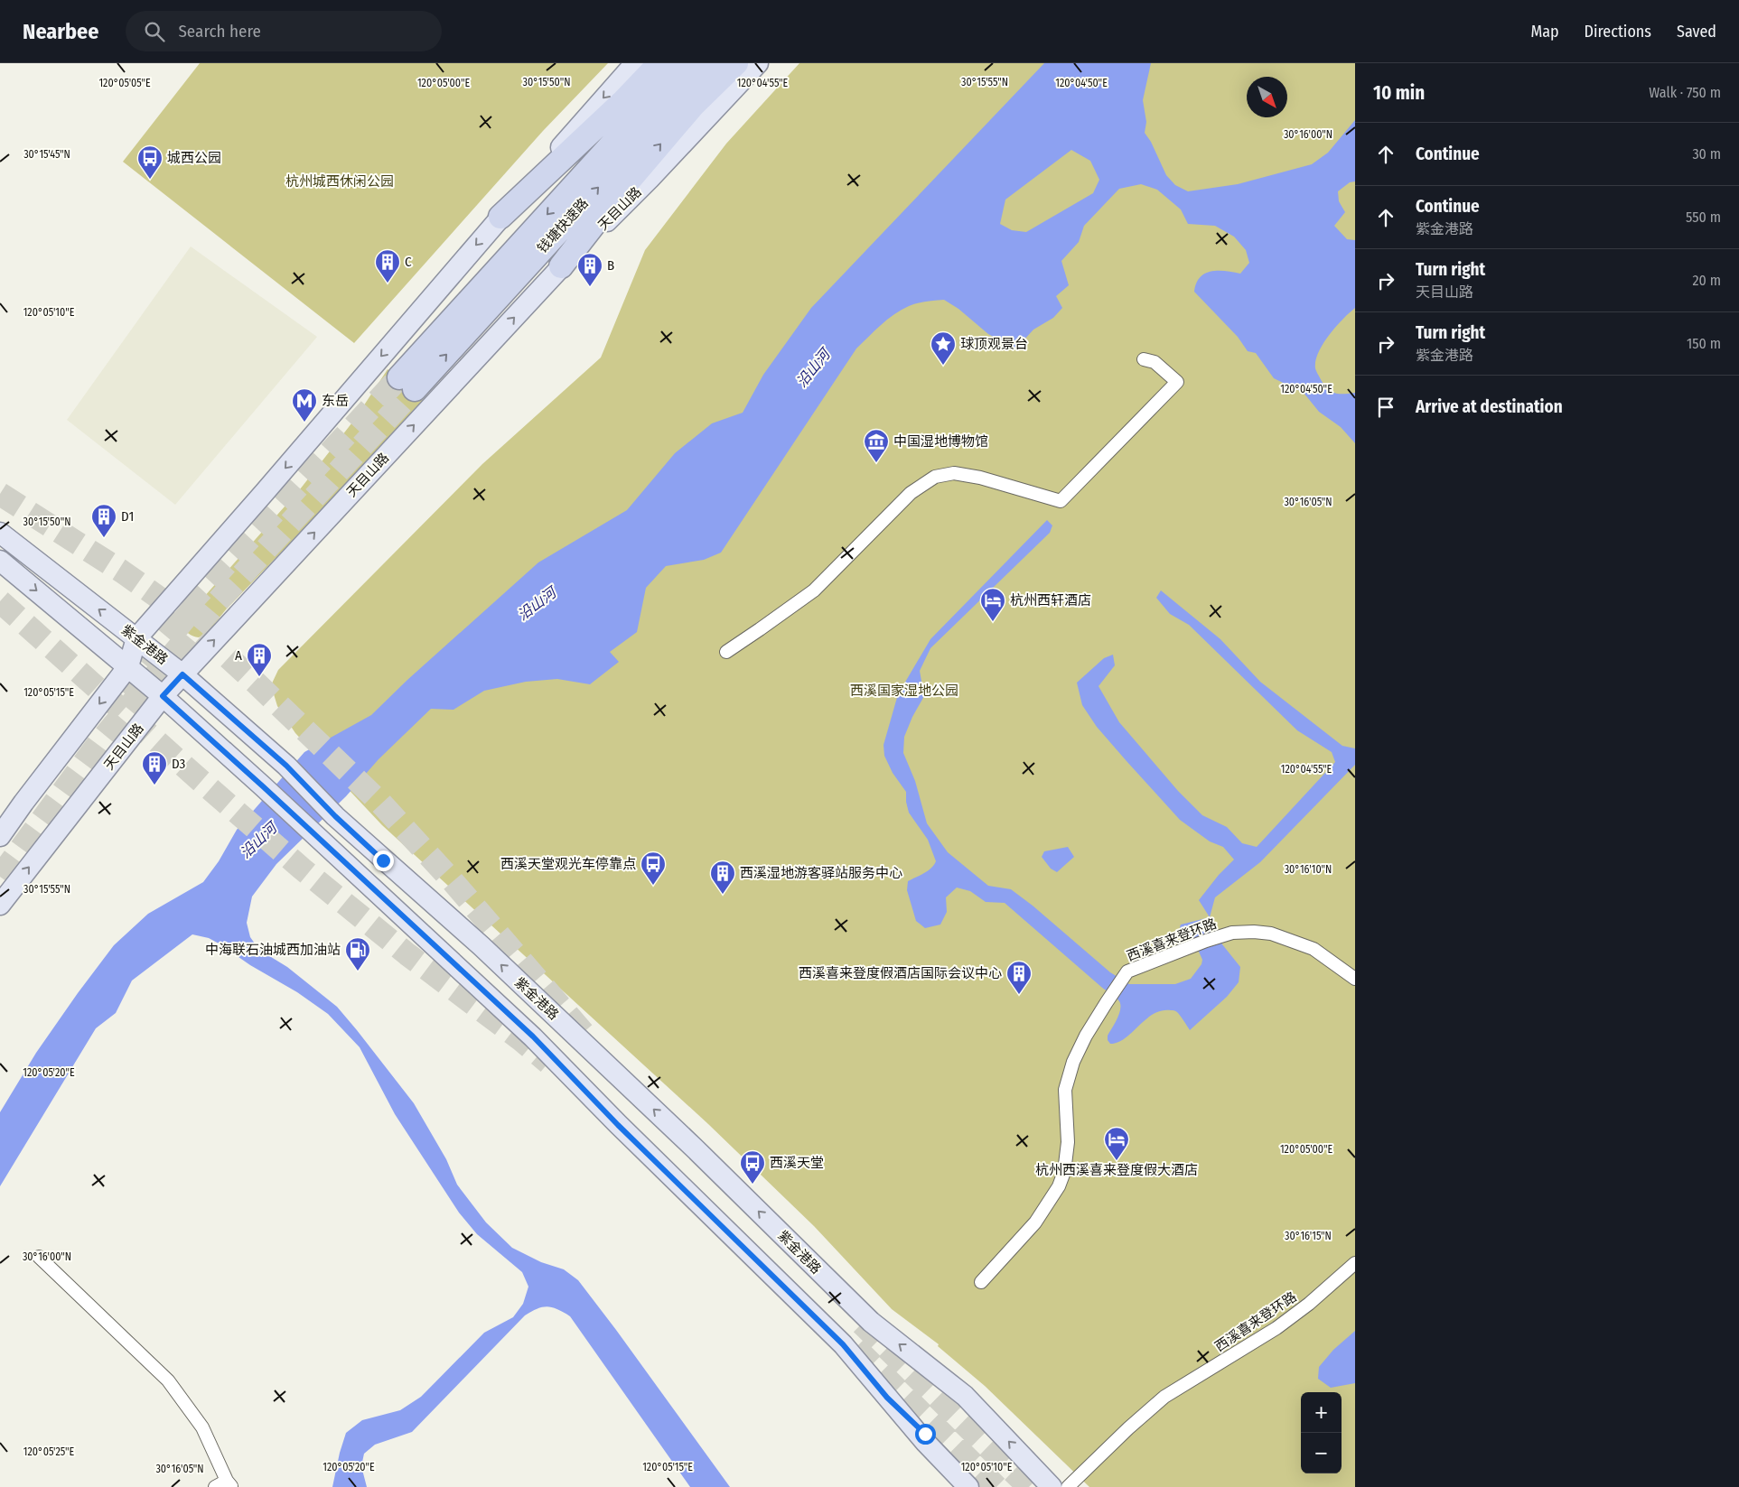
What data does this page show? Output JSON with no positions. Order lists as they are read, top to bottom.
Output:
{
  "streets": {
    "highway": ["钱塘快速路"],
    "main road": ["天目山路", "紫金港路"],
    "street": ["西溪喜来登环路"]
  },
  "crossings": [
    ["天目山路", "紫金港路"]
  ],
  "water": ["沿山河"],
  "parks": ["杭州城西休闲公园", "西溪国家湿地公园"],
  "places": {
    "bus stop": ["城西公园", "西溪天堂观光车停靠点", "西溪天堂"],
    "building": [
      "C",
      "B",
      "D1",
      "A",
      "D3",
      "西溪湿地游客驿站服务中心",
      "西溪喜来登度假酒店国际会议中心"
    ],
    "place": ["球顶观景台"],
    "metro station": ["东岳"],
    "museum": ["中国湿地博物馆"],
    "hotel": ["杭州西轩酒店", "杭州西溪喜来登度假大酒店"],
    "fuel station": ["中海联石油城西加油站"]
  },
  "north": "bottom right",
  "page": {
    "header": "Nearbee",
    "search": "Search here",
    "nav": ["Map", "Directions", "Saved"],
    "heading": ["10 min", "Walk · 750 m"],
    "list": [
      ["Continue", "30 m"],
      ["Continue", "紫金港路", "550 m"],
      ["Turn right", "天目山路", "20 m"],
      ["Turn right", "紫金港路", "150 m"],
      "Arrive at destination"
    ],
    "map_buttons": ["+", "−"]
  },
  "coordinates": [
    "30°15'50\"N",
    "30°15'55\"N",
    "120°05'05\"E",
    "120°05'00\"E",
    "120°04'55\"E",
    "120°04'50\"E",
    "30°16'00\"N",
    "30°15'45\"N",
    "120°05'10\"E",
    "30°16'05\"N",
    "120°05'15\"E",
    "30°16'10\"N",
    "120°05'20\"E",
    "30°16'15\"N",
    "120°05'25\"E"
  ]
}
